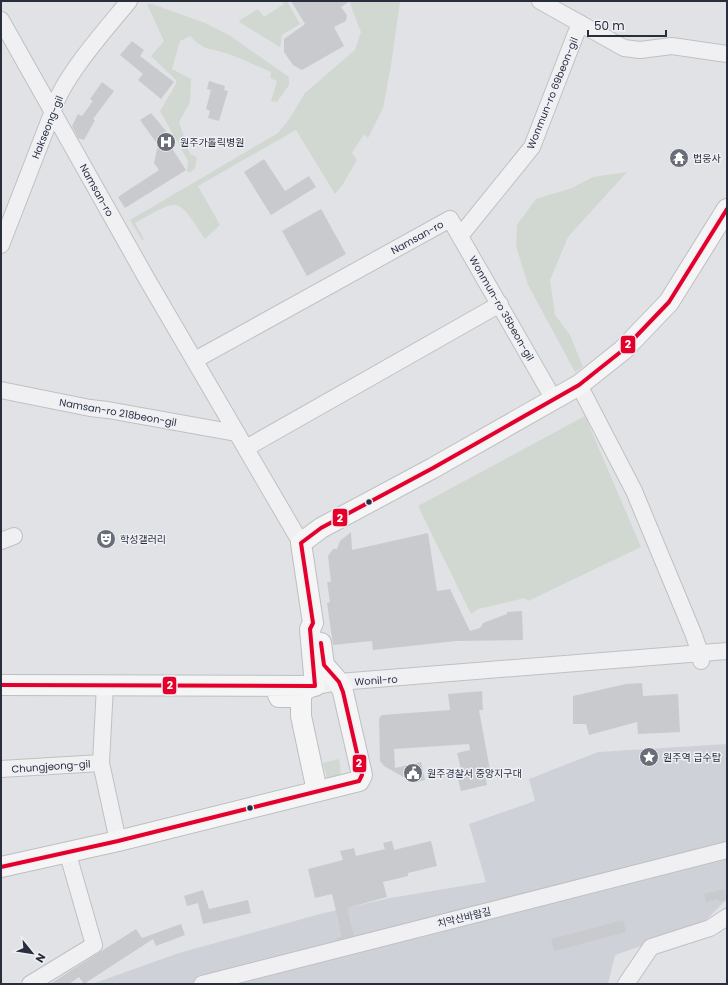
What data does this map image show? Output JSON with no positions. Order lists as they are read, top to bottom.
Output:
{
  "streets": {
    "street": [
      "Wonmun-ro 69beon-gil",
      "Hakseong-gil",
      "Namsan-ro",
      "Wonmun-ro 35beon-gil",
      "Namsan-ro 218beon-gil",
      "Wonil-ro",
      "Chungjeong-gil",
      "치악산바람길"
    ]
  },
  "crossings": [
    ["Wonmun-ro 69beon-gil", "Wonmun-ro 35beon-gil"],
    ["Hakseong-gil", "Namsan-ro"],
    ["Namsan-ro", "Wonmun-ro 35beon-gil"],
    ["Namsan-ro", "Namsan-ro 218beon-gil"]
  ],
  "places": {
    "hospital": ["원주가톨릭병원"],
    "temple": ["법웅사"],
    "theatre": ["학성갤러리"],
    "place": ["원주역 급수탑"],
    "public building": ["원주경찰서 중앙지구대"]
  },
  "lines": ["transit line 2"],
  "scale_bar": "50 m",
  "north": "bottom right"
}
